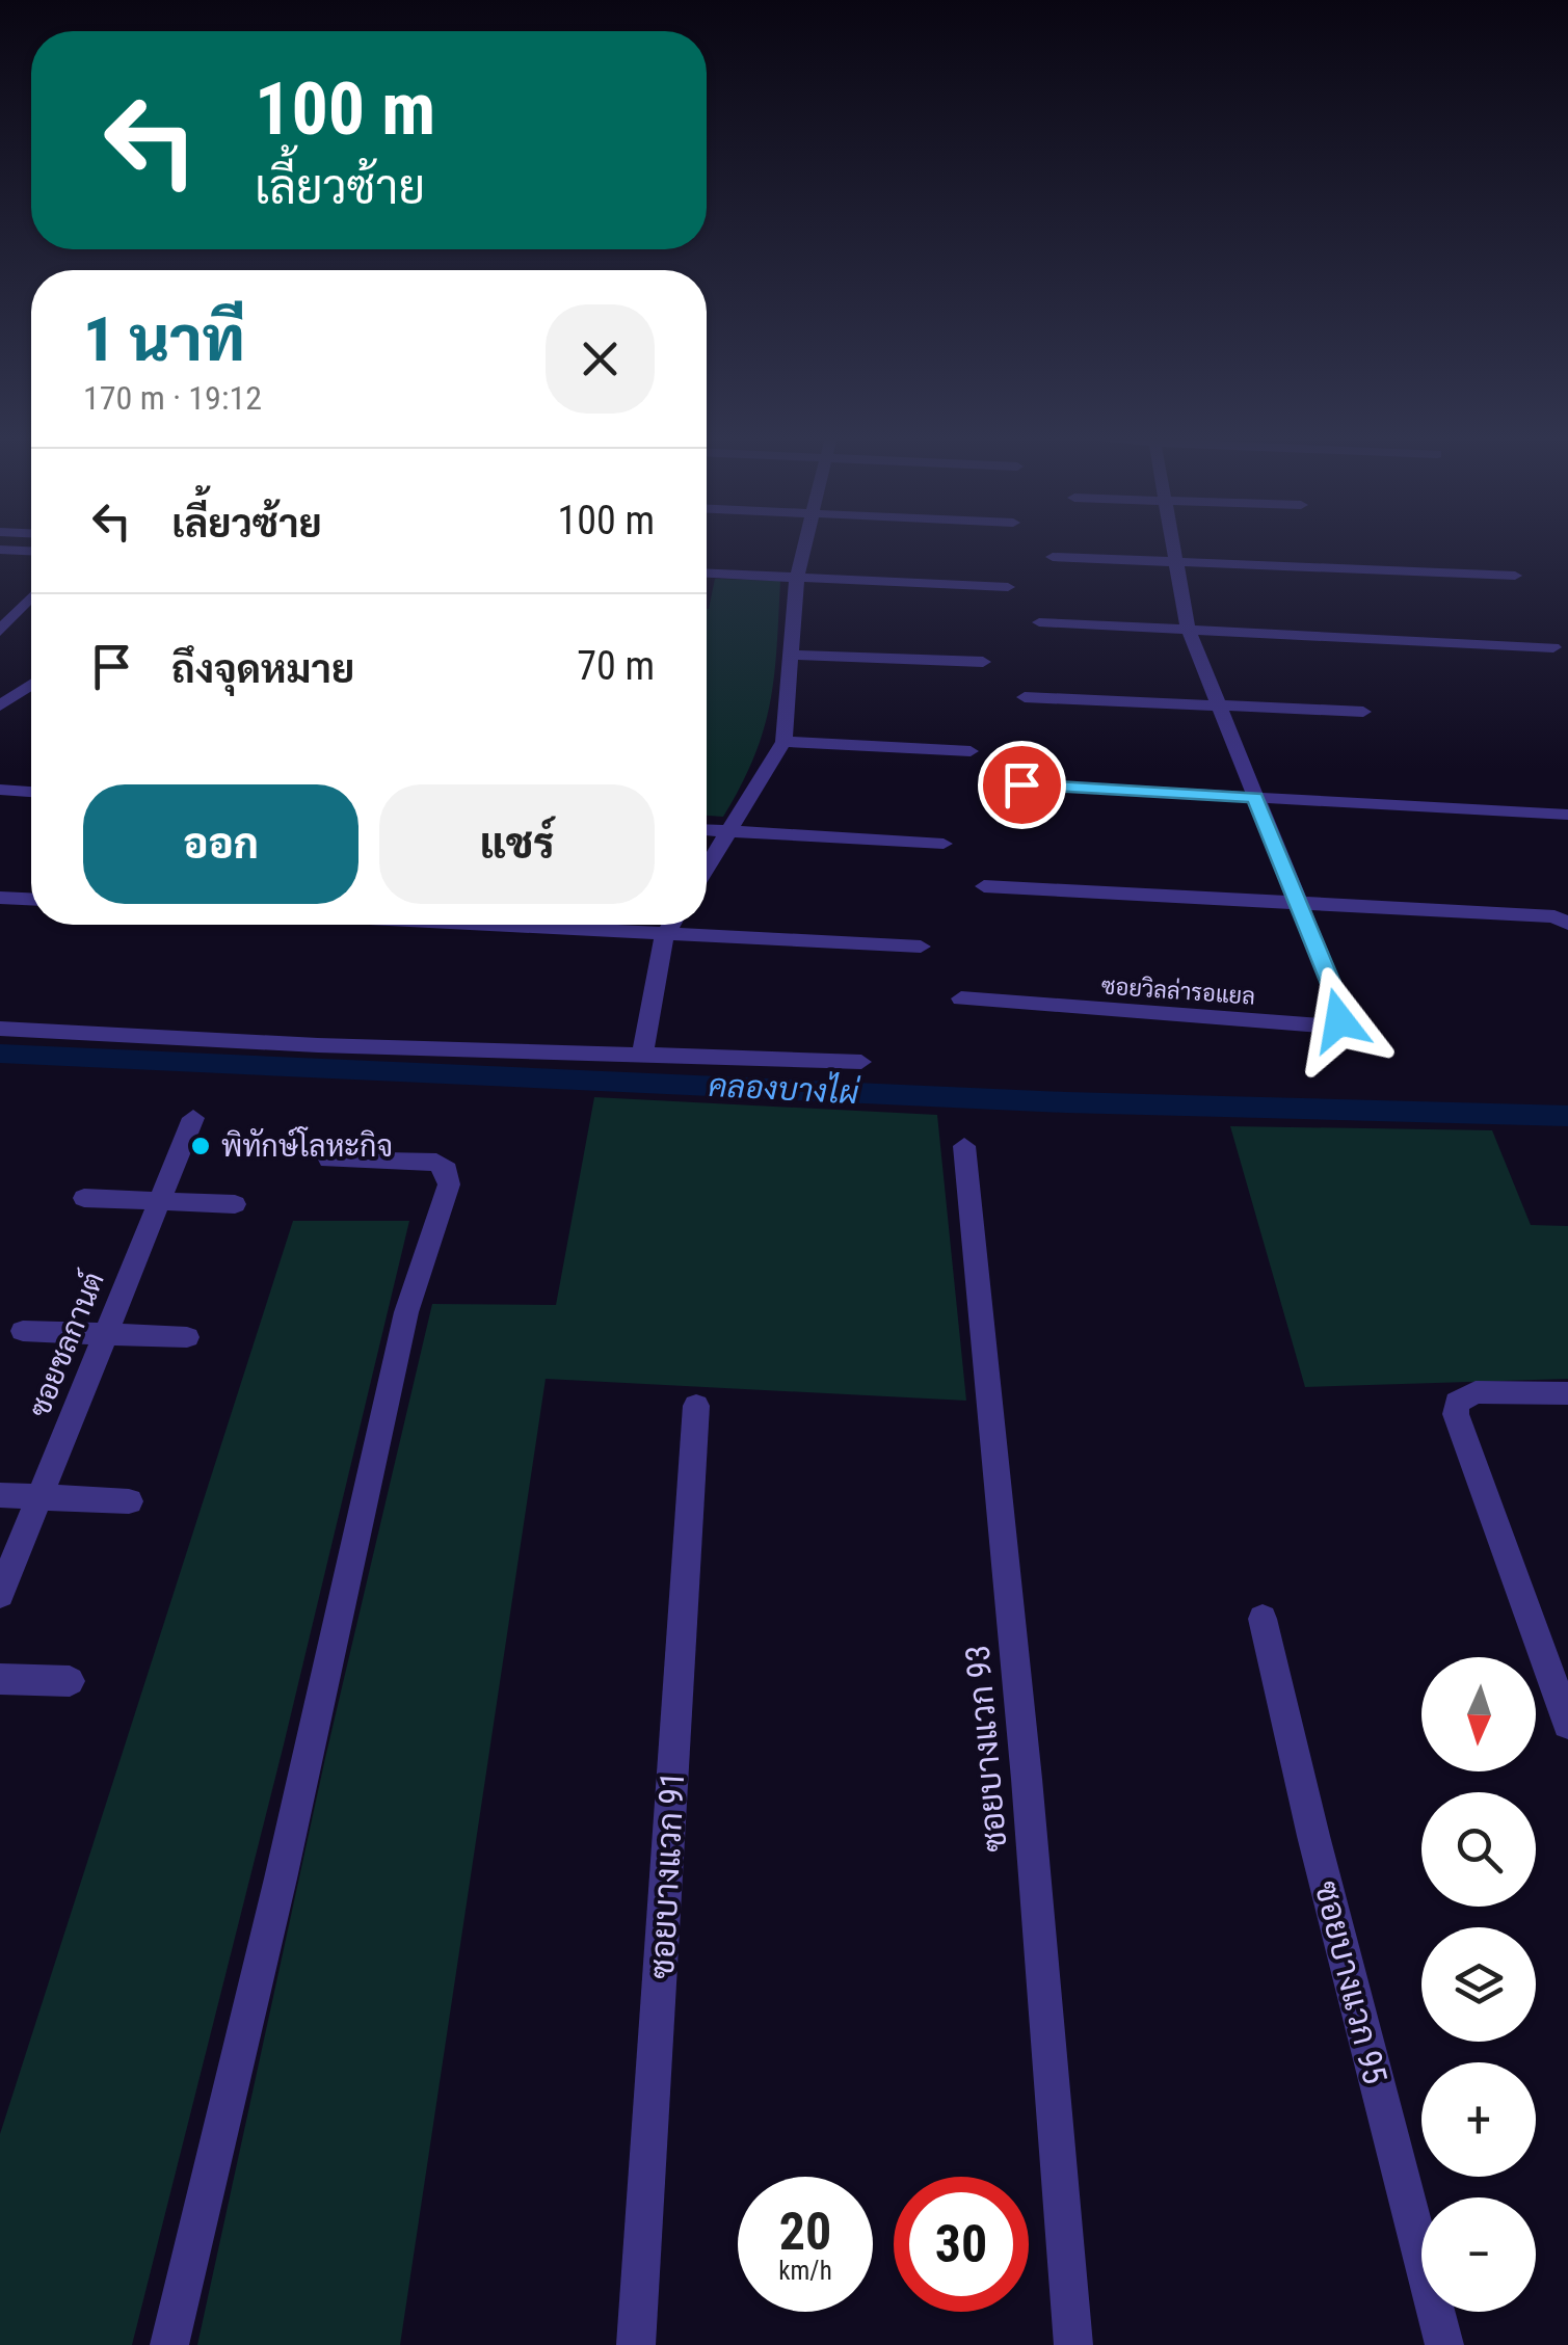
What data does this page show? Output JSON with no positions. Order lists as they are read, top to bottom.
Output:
{
  "streets": {
    "street": [
      "ซอยวิลล่ารอแยล",
      "ซอยชลกานต์",
      "ซอยบางแวก 93",
      "ซอยบางแวก 91",
      "ซอยบางแวก 95"
    ]
  },
  "water": ["คลองบางไผ่"],
  "places": ["พิทักษ์โลหะกิจ"],
  "north": "bottom",
  "page": {
    "turn": ["100 m", "เลี้ยวซ้าย"],
    "heading": ["1 นาที", "170 m · 19:12"],
    "list": [
      {
        "name": "เลี้ยวซ้าย",
        "value": "100 m"
      },
      {
        "name": "ถึงจุดหมาย",
        "value": "70 m"
      }
    ],
    "buttons": ["ออก", "แชร์"],
    "map_buttons": ["+", "−"],
    "speed": "20 km/h",
    "limit": "30"
  }
}
